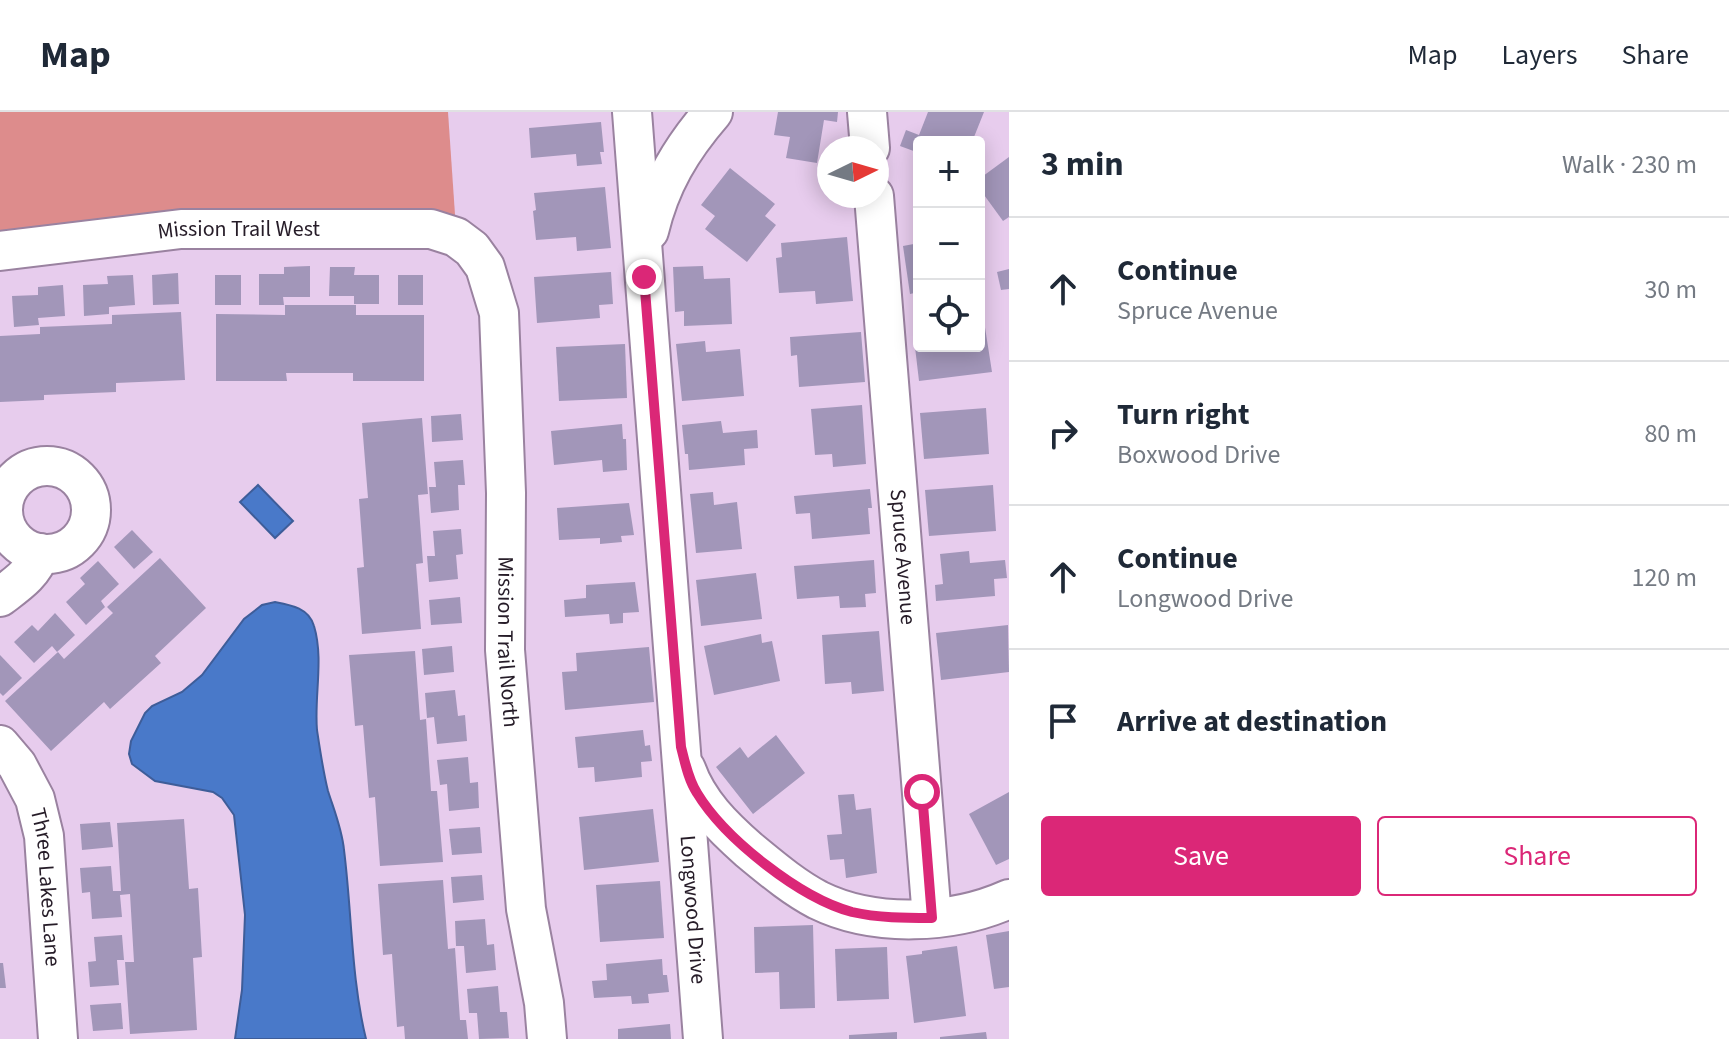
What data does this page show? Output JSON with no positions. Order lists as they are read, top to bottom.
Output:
{
  "streets": {
    "street": [
      "Mission Trail West",
      "Spruce Avenue",
      "Mission Trail North",
      "Three Lakes Lane",
      "Longwood Drive"
    ]
  },
  "crossings": [
    ["Mission Trail West", "Mission Trail North"]
  ],
  "north": "right",
  "page": {
    "header": "Map",
    "nav": ["Map", "Layers", "Share"],
    "heading": ["3 min", "Walk · 230 m"],
    "map_buttons": ["+", "−"],
    "list": [
      ["Continue", "Spruce Avenue", "30 m"],
      ["Turn right", "Boxwood Drive", "80 m"],
      ["Continue", "Longwood Drive", "120 m"],
      "Arrive at destination"
    ],
    "buttons": ["Save", "Share"]
  }
}
